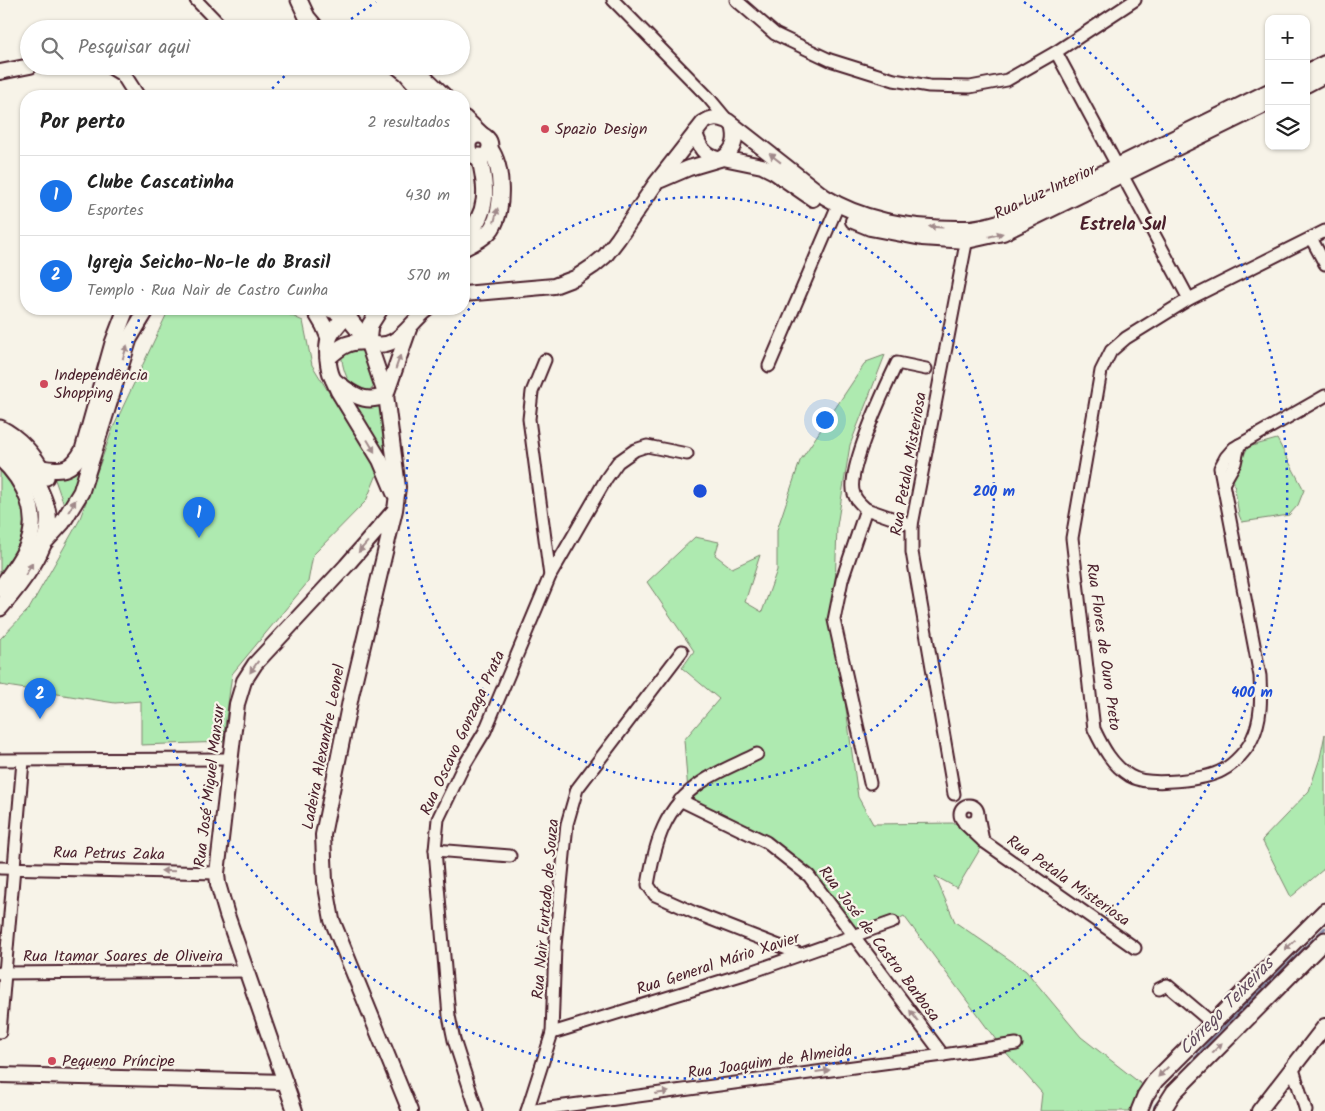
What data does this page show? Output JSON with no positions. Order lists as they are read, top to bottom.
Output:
{
  "streets": {
    "main road": ["Ladeira Alexandre Leonel"],
    "street": [
      "Rua Luz Interior",
      "Rua Petala Misteriosa",
      "Rua Flores de Ouro Preto",
      "Rua Oscavo Gonzaga Prata",
      "Rua José Miguel Mansur",
      "Rua Petrus Zaka",
      "Rua Nair Furtado de Souza",
      "Rua José de Castro Barbosa",
      "Rua Itamar Soares de Oliveira",
      "Rua General Mário Xavier",
      "Rua Joaquim de Almeida"
    ]
  },
  "crossings": [
    ["Rua Luz Interior", "Rua Petala Misteriosa"],
    ["Ladeira Alexandre Leonel", "Rua José Miguel Mansur"],
    ["Rua José Miguel Mansur", "Rua Petrus Zaka"],
    ["Rua José Miguel Mansur", "Rua Itamar Soares de Oliveira"],
    ["Rua Nair Furtado de Souza", "Rua General Mário Xavier"],
    ["Rua Nair Furtado de Souza", "Rua Joaquim de Almeida"],
    ["Rua José de Castro Barbosa", "Rua General Mário Xavier"],
    ["Rua José de Castro Barbosa", "Rua Joaquim de Almeida"]
  ],
  "one_way": [
    "Rua José Miguel Mansur",
    "Rua Petrus Zaka",
    "Rua José de Castro Barbosa",
    "Rua Joaquim de Almeida"
  ],
  "districts": ["Estrela Sul"],
  "water": ["Córrego Teixeiras"],
  "places": ["Spazio Design", "Independência Shopping", "Pequeno Príncipe"],
  "page": {
    "map_buttons": ["+", "−"],
    "search": "Pesquisar aqui",
    "heading": ["Por perto", "2 resultados"],
    "list": [
      {
        "mark": "1",
        "name": "Clube Cascatinha",
        "note": "Esportes",
        "value": "430 m"
      },
      {
        "mark": "2",
        "name": "Igreja Seicho-No-Ie do Brasil",
        "note": "Templo · Rua Nair de Castro Cunha",
        "value": "570 m"
      }
    ],
    "pins": ["1", "2"]
  },
  "rings": ["200 m", "400 m"]
}
